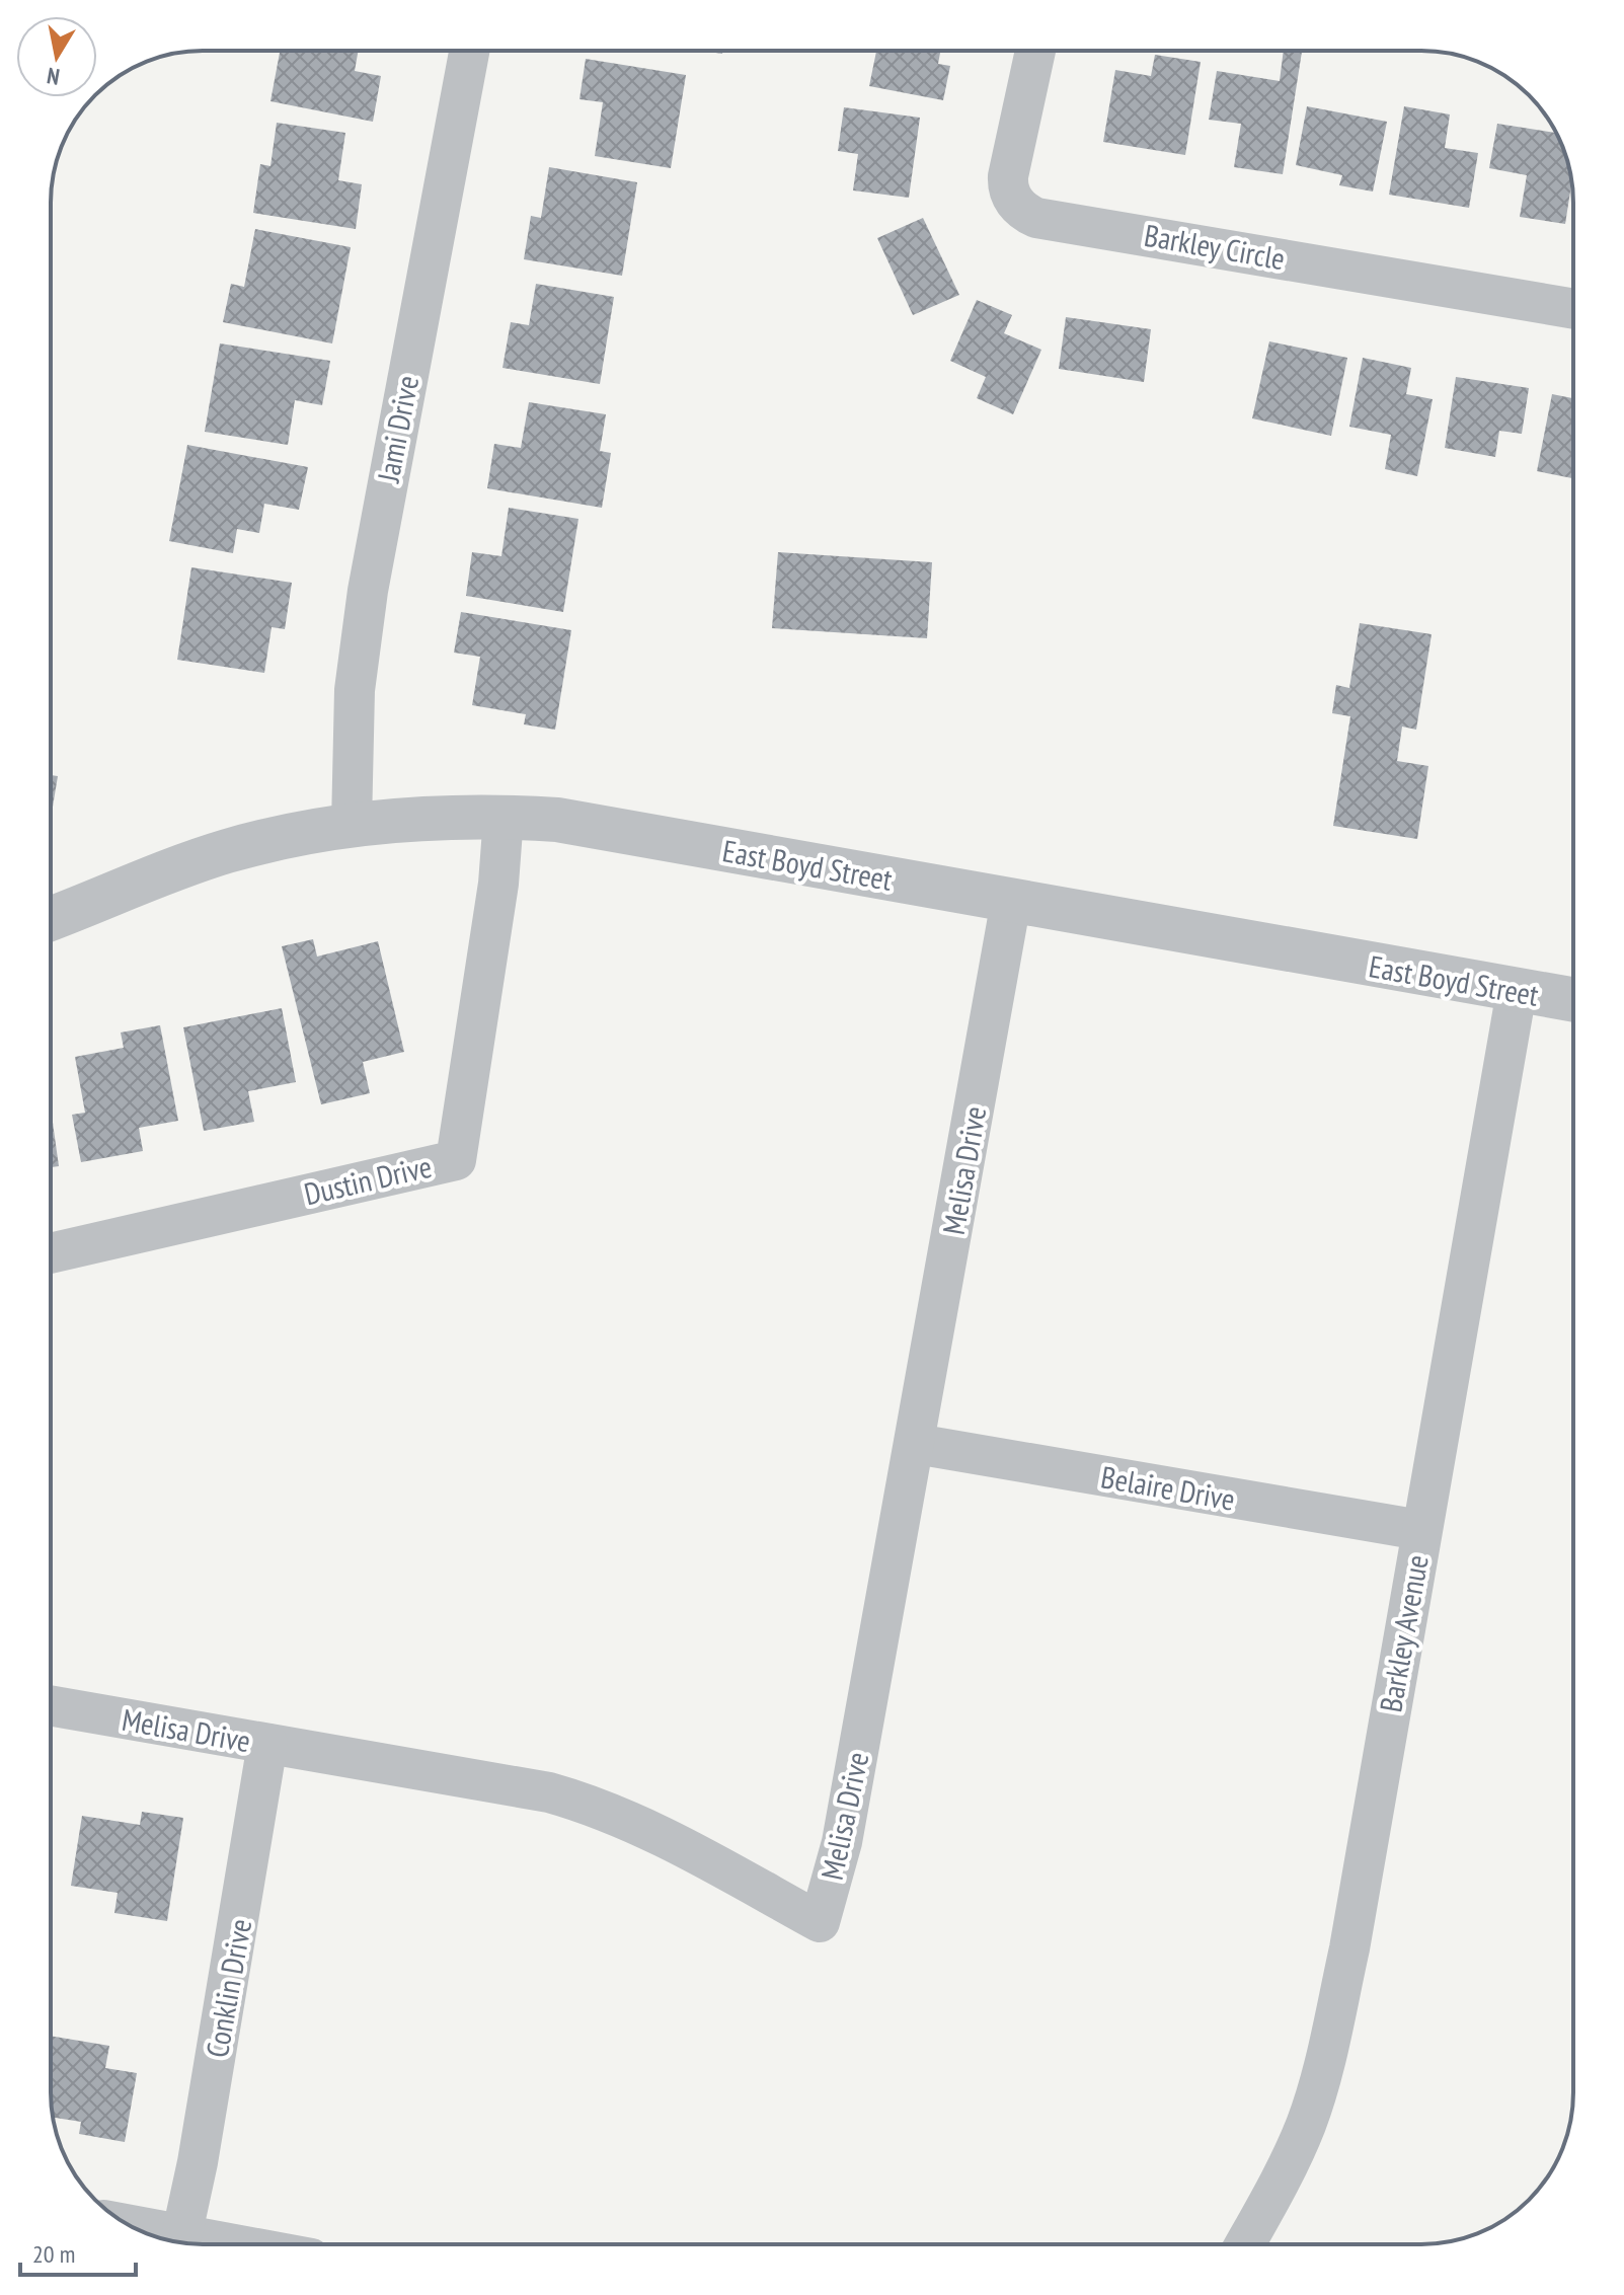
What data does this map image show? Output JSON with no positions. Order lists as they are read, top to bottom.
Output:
{
  "streets": {
    "street": [
      "Barkley Circle",
      "Jami Drive",
      "East Boyd Street",
      "Melisa Drive",
      "Dustin Drive",
      "Belaire Drive",
      "Barkley Avenue",
      "Conklin Drive"
    ]
  },
  "crossings": [
    ["Jami Drive", "East Boyd Street"],
    ["East Boyd Street", "Melisa Drive"],
    ["East Boyd Street", "Dustin Drive"],
    ["East Boyd Street", "Barkley Avenue"],
    ["Melisa Drive", "Belaire Drive"],
    ["Melisa Drive", "Conklin Drive"],
    ["Belaire Drive", "Barkley Avenue"]
  ],
  "scale_bar": "20 m",
  "north": "bottom"
}
